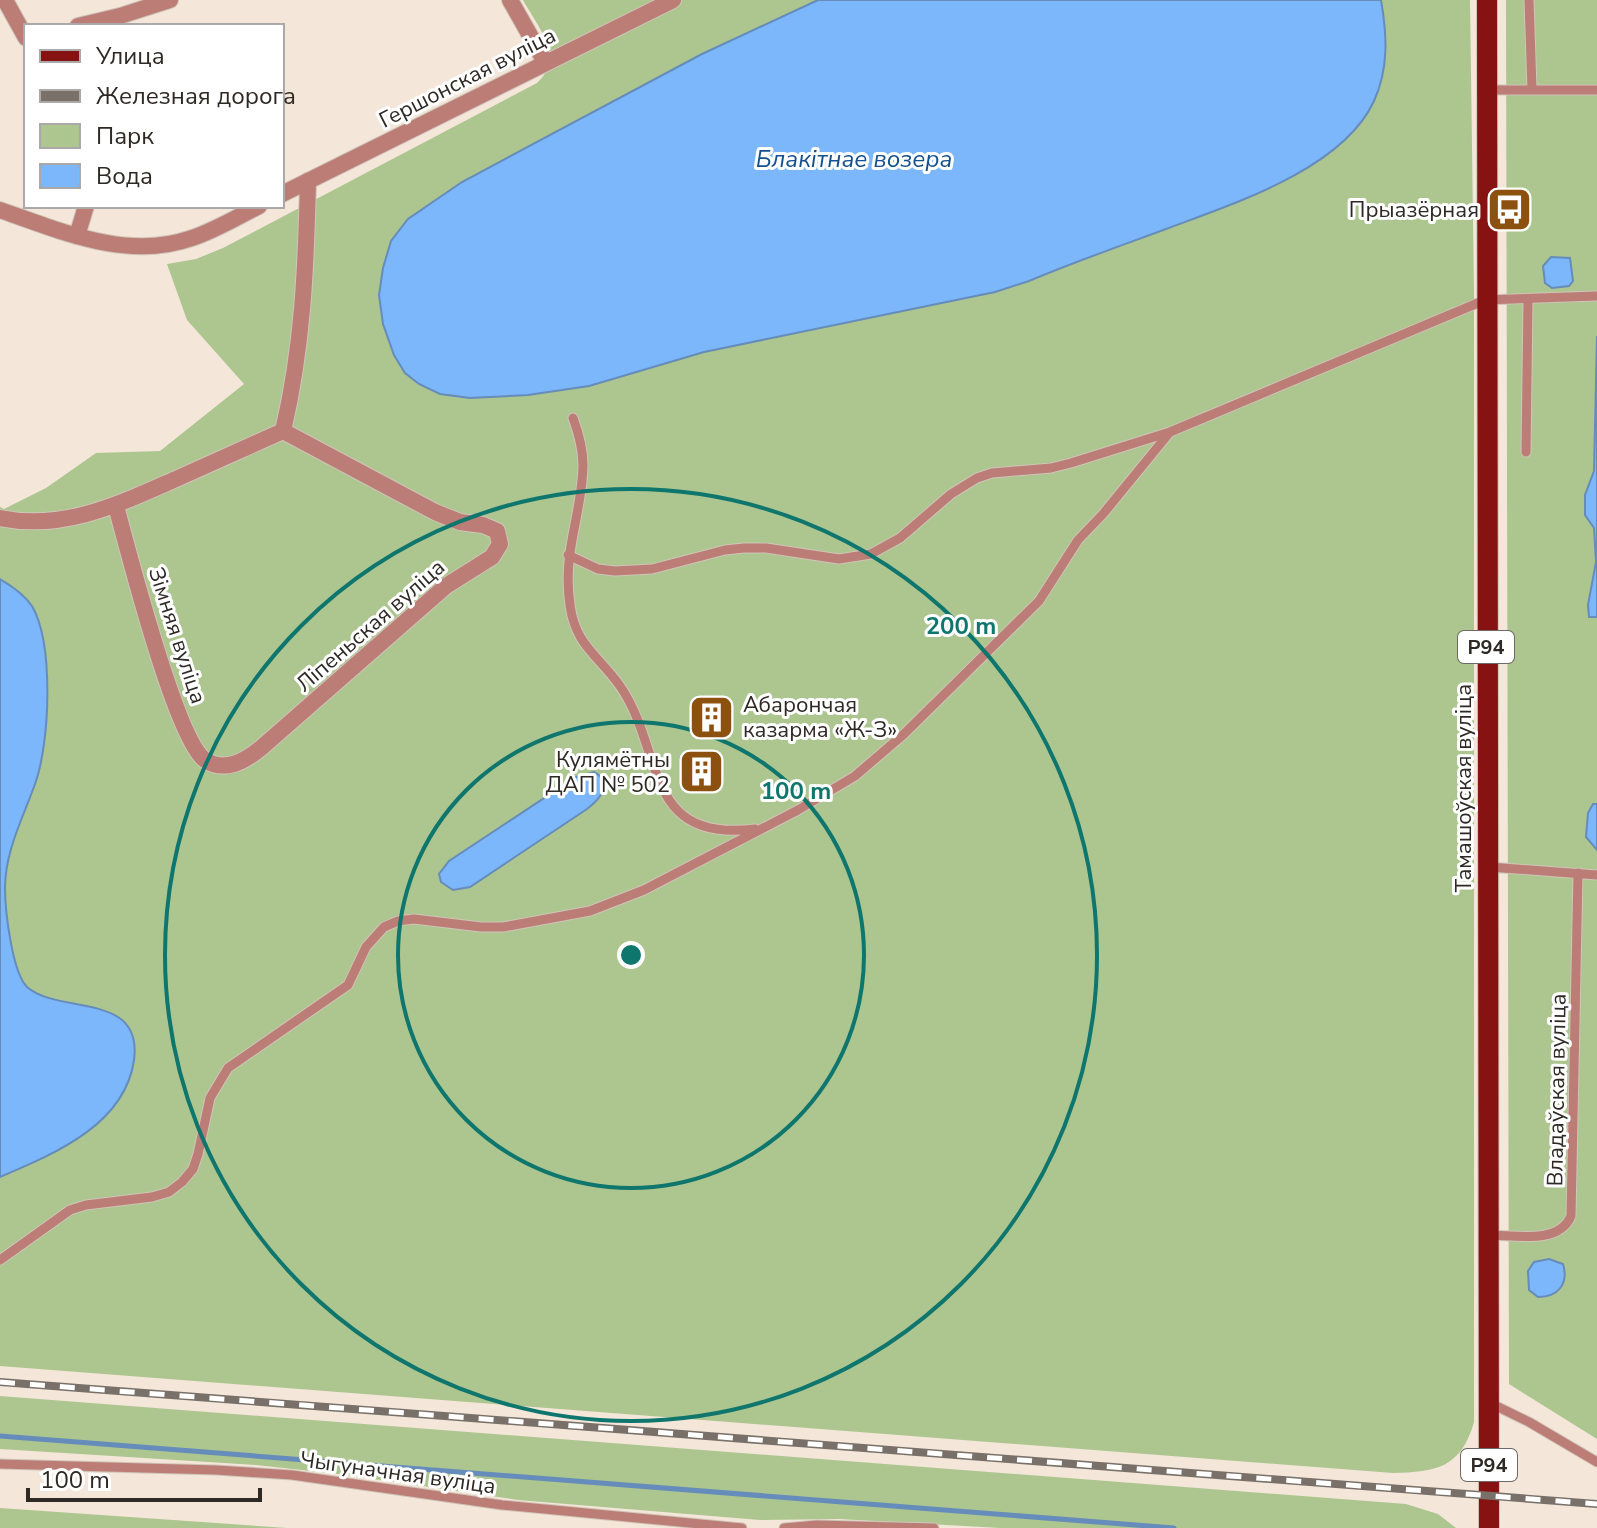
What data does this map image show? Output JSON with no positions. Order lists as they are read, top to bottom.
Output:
{
  "streets": {
    "main road": ["Р94", "Тамашоўская вуліца"],
    "street": ["Гершонская вуліца", "Ліпеньская вуліца", "Зімняя вуліца"],
    "lane": ["Владаўская вуліца", "Чыгуначная вуліца"]
  },
  "crossings": [
    ["Ліпеньская вуліца", "Зімняя вуліца"],
    ["Тамашоўская вуліца", "Владаўская вуліца"]
  ],
  "water": ["Блакітнае возера"],
  "places": {
    "bus stop": ["Прыазёрная"],
    "building": ["Абарончая казарма «Ж-З»", "Кулямётны ДАП № 502"]
  },
  "legend": [
    "Улица",
    "Железная дорога",
    "Парк",
    "Вода"
  ],
  "scale_bar": "100 m",
  "rings": ["200 m", "100 m"]
}
